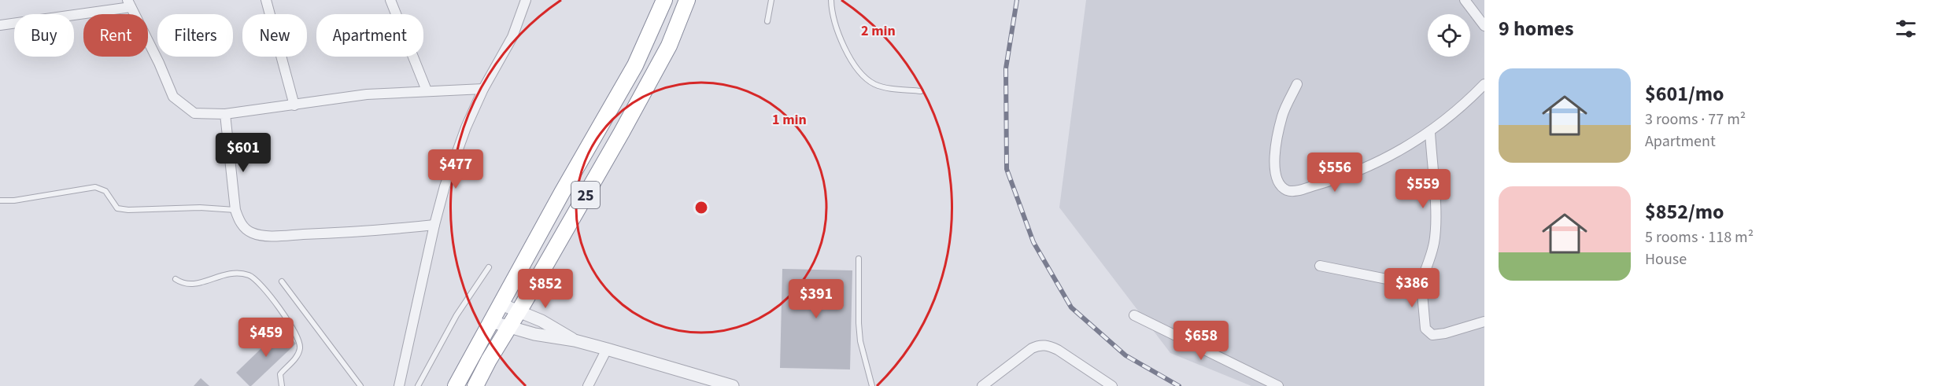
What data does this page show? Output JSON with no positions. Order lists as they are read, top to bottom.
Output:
{
  "streets": {
    "highway": ["25"]
  },
  "page": {
    "heading": "9 homes",
    "chip": [
      "Buy",
      "Rent",
      "Filters",
      "New",
      "Apartment"
    ],
    "list": [
      {
        "name": "$601/mo",
        "note": "3 rooms · 77 m² · Apartment"
      },
      {
        "name": "$852/mo",
        "note": "5 rooms · 118 m² · House"
      }
    ],
    "price": [
      "$601",
      "$477",
      "$556",
      "$559",
      "$386",
      "$852",
      "$391",
      "$459",
      "$658"
    ]
  },
  "rings": ["2 min", "1 min"]
}
